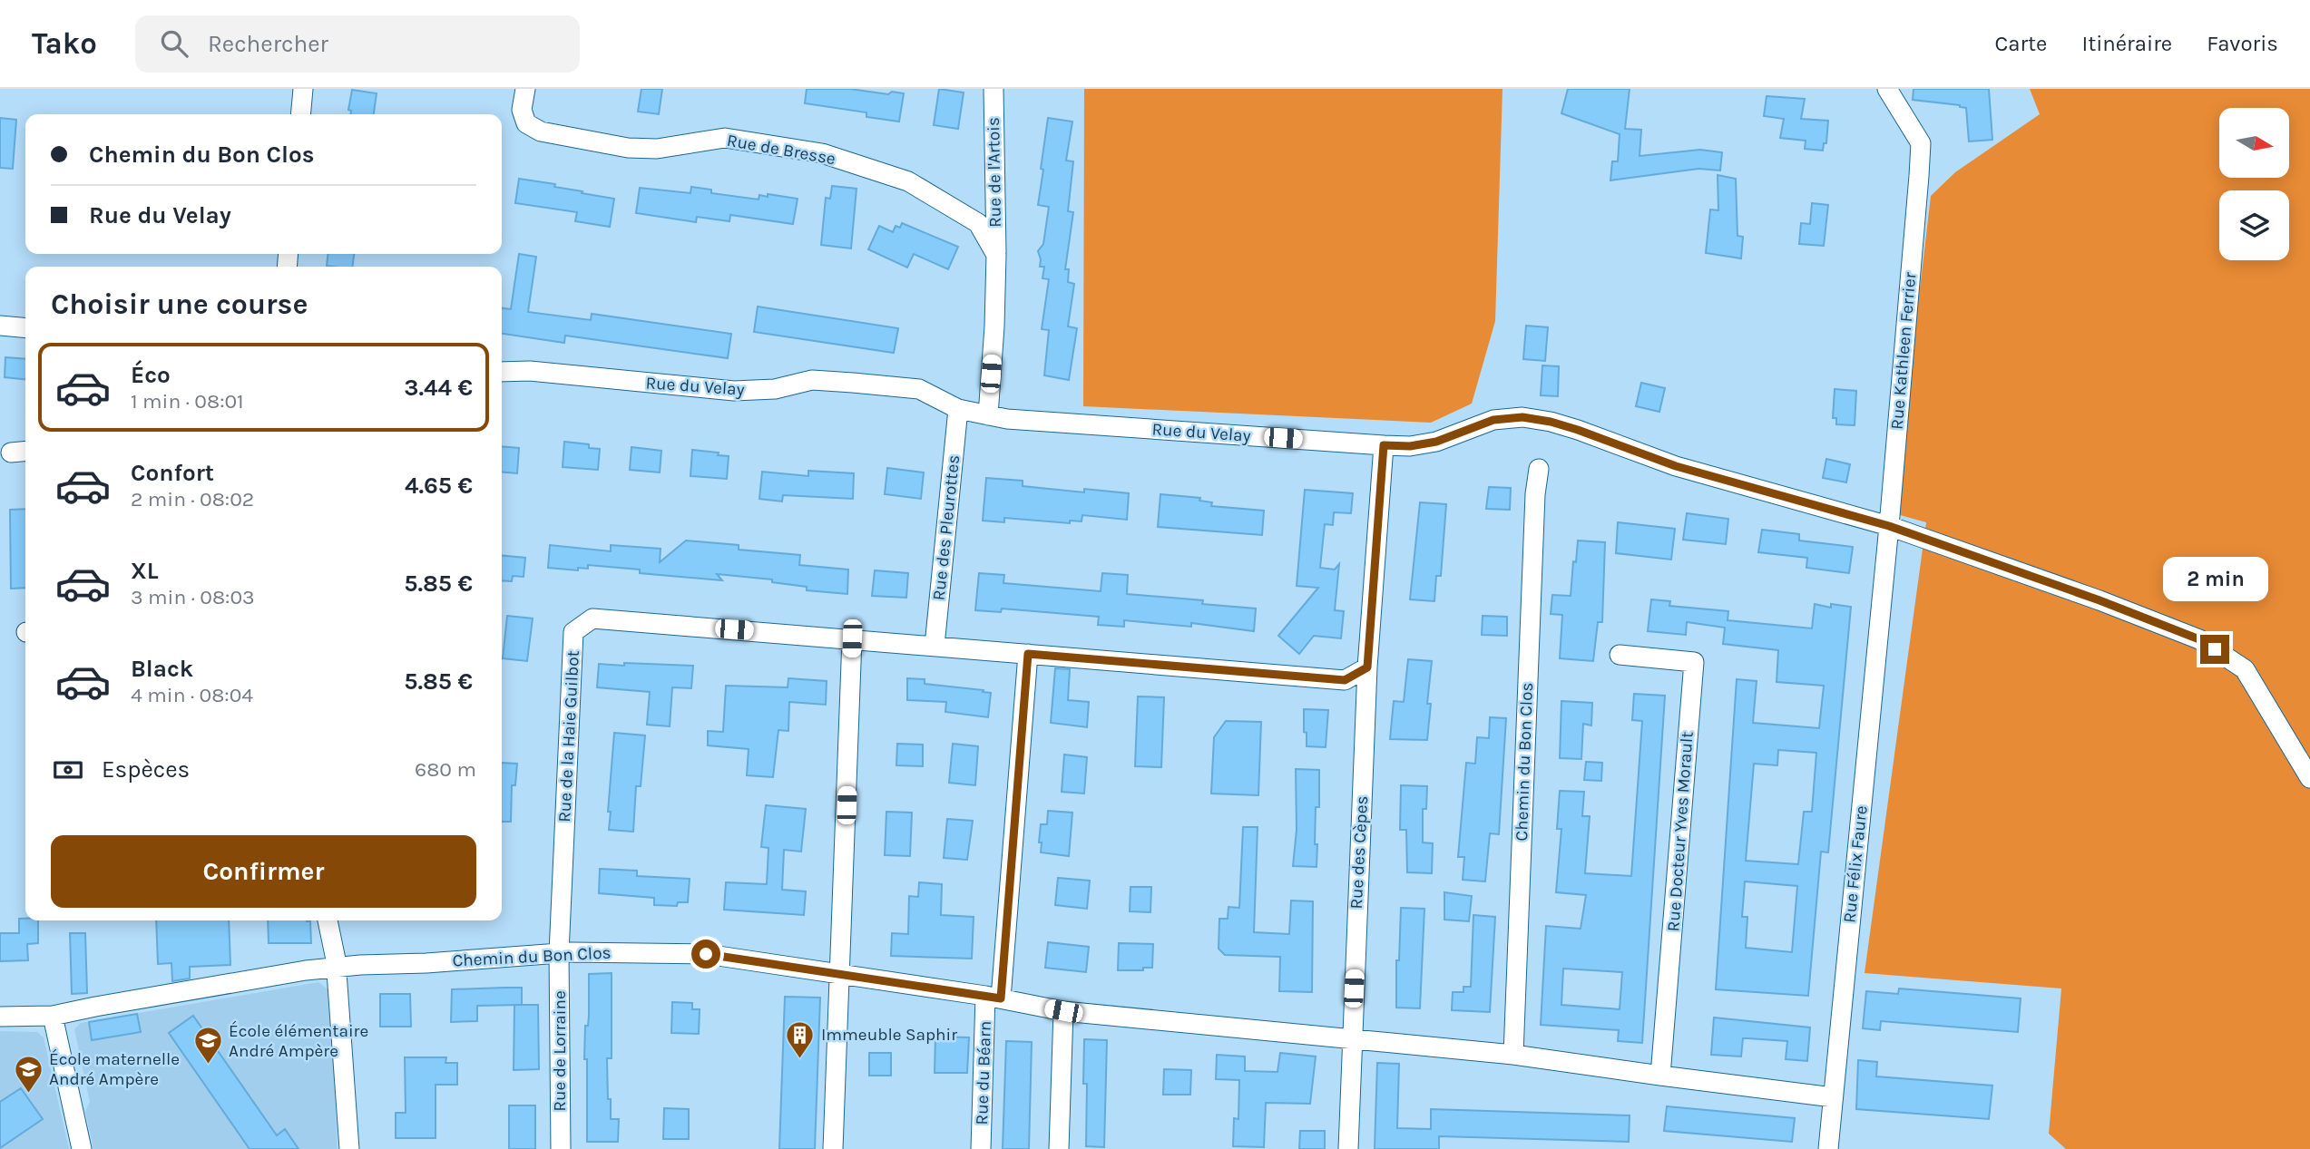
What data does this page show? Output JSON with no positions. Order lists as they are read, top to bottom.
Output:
{
  "streets": {
    "street": [
      "Rue de Bresse",
      "Rue de l'Artois",
      "Rue Kathleen Ferrier",
      "Rue du Velay",
      "Rue des Pleurottes",
      "Rue de la Haie Guilbot",
      "Chemin du Bon Clos",
      "Rue Docteur Yves Morault",
      "Rue des Cèpes",
      "Rue Félix Faure",
      "Rue de Lorraine",
      "Rue du Béarn"
    ]
  },
  "crossings": [
    ["Rue de Bresse", "Rue de l'Artois"],
    ["Rue Kathleen Ferrier", "Rue du Velay"],
    ["Rue Kathleen Ferrier", "Rue Félix Faure"],
    ["Rue du Velay", "Rue des Pleurottes"],
    ["Rue des Pleurottes", "Rue de la Haie Guilbot"],
    ["Rue de la Haie Guilbot", "Chemin du Bon Clos"],
    ["Rue de la Haie Guilbot", "Rue des Cèpes"],
    ["Rue de la Haie Guilbot", "Rue de Lorraine"],
    ["Rue de la Haie Guilbot", "Rue du Béarn"],
    ["Chemin du Bon Clos", "Rue Docteur Yves Morault"],
    ["Chemin du Bon Clos", "Rue des Cèpes"],
    ["Chemin du Bon Clos", "Rue Félix Faure"],
    ["Chemin du Bon Clos", "Rue de Lorraine"],
    ["Chemin du Bon Clos", "Rue du Béarn"]
  ],
  "places": {
    "building": ["Immeuble Saphir"],
    "school or university": ["École élémentaire André Ampère", "École maternelle André Ampère"]
  },
  "north": "right",
  "page": {
    "header": "Tako",
    "search": "Rechercher",
    "nav": ["Carte", "Itinéraire", "Favoris"],
    "banner": ["Chemin du Bon Clos", "Rue du Velay"],
    "heading": "Choisir une course",
    "list": [
      {
        "name": "Éco",
        "note": "1 min · 08:01",
        "value": "3.44 €"
      },
      {
        "name": "Confort",
        "note": "2 min · 08:02",
        "value": "4.65 €"
      },
      {
        "name": "XL",
        "note": "3 min · 08:03",
        "value": "5.85 €"
      },
      {
        "name": "Black",
        "note": "4 min · 08:04",
        "value": "5.85 €"
      }
    ],
    "bubble": "2 min",
    "pay": ["Espèces", "680 m"],
    "buttons": "Confirmer"
  }
}
